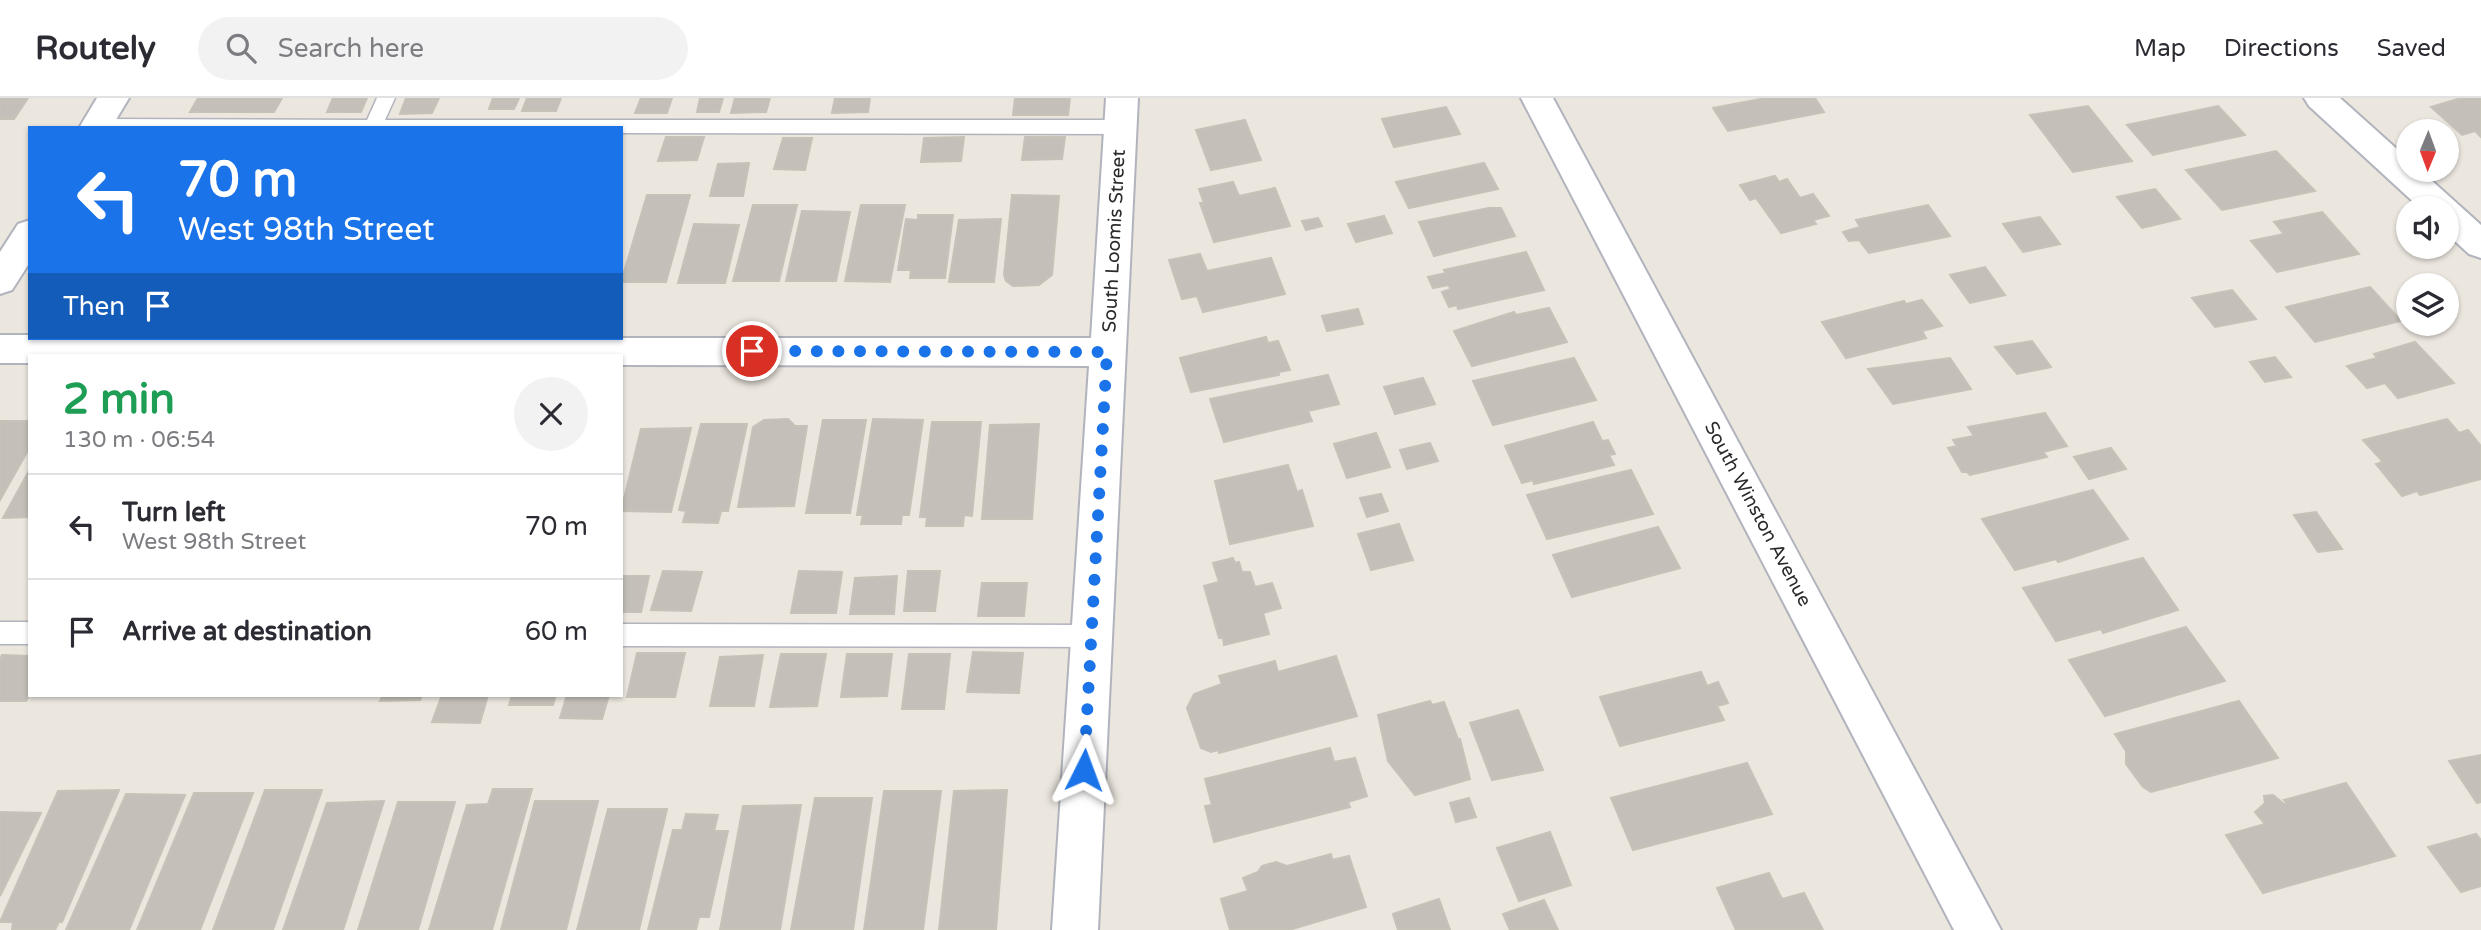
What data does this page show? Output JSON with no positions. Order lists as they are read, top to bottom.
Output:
{
  "streets": {
    "street": ["South Loomis Street", "South Winston Avenue"]
  },
  "north": "bottom",
  "page": {
    "header": "Routely",
    "search": "Search here",
    "nav": ["Map", "Directions", "Saved"],
    "turn": ["70 m", "West 98th Street"],
    "then": "Then",
    "heading": ["2 min", "130 m · 06:54"],
    "list": [
      {
        "name": "Turn left",
        "note": "West 98th Street",
        "value": "70 m"
      },
      {
        "name": "Arrive at destination",
        "value": "60 m"
      }
    ]
  }
}
